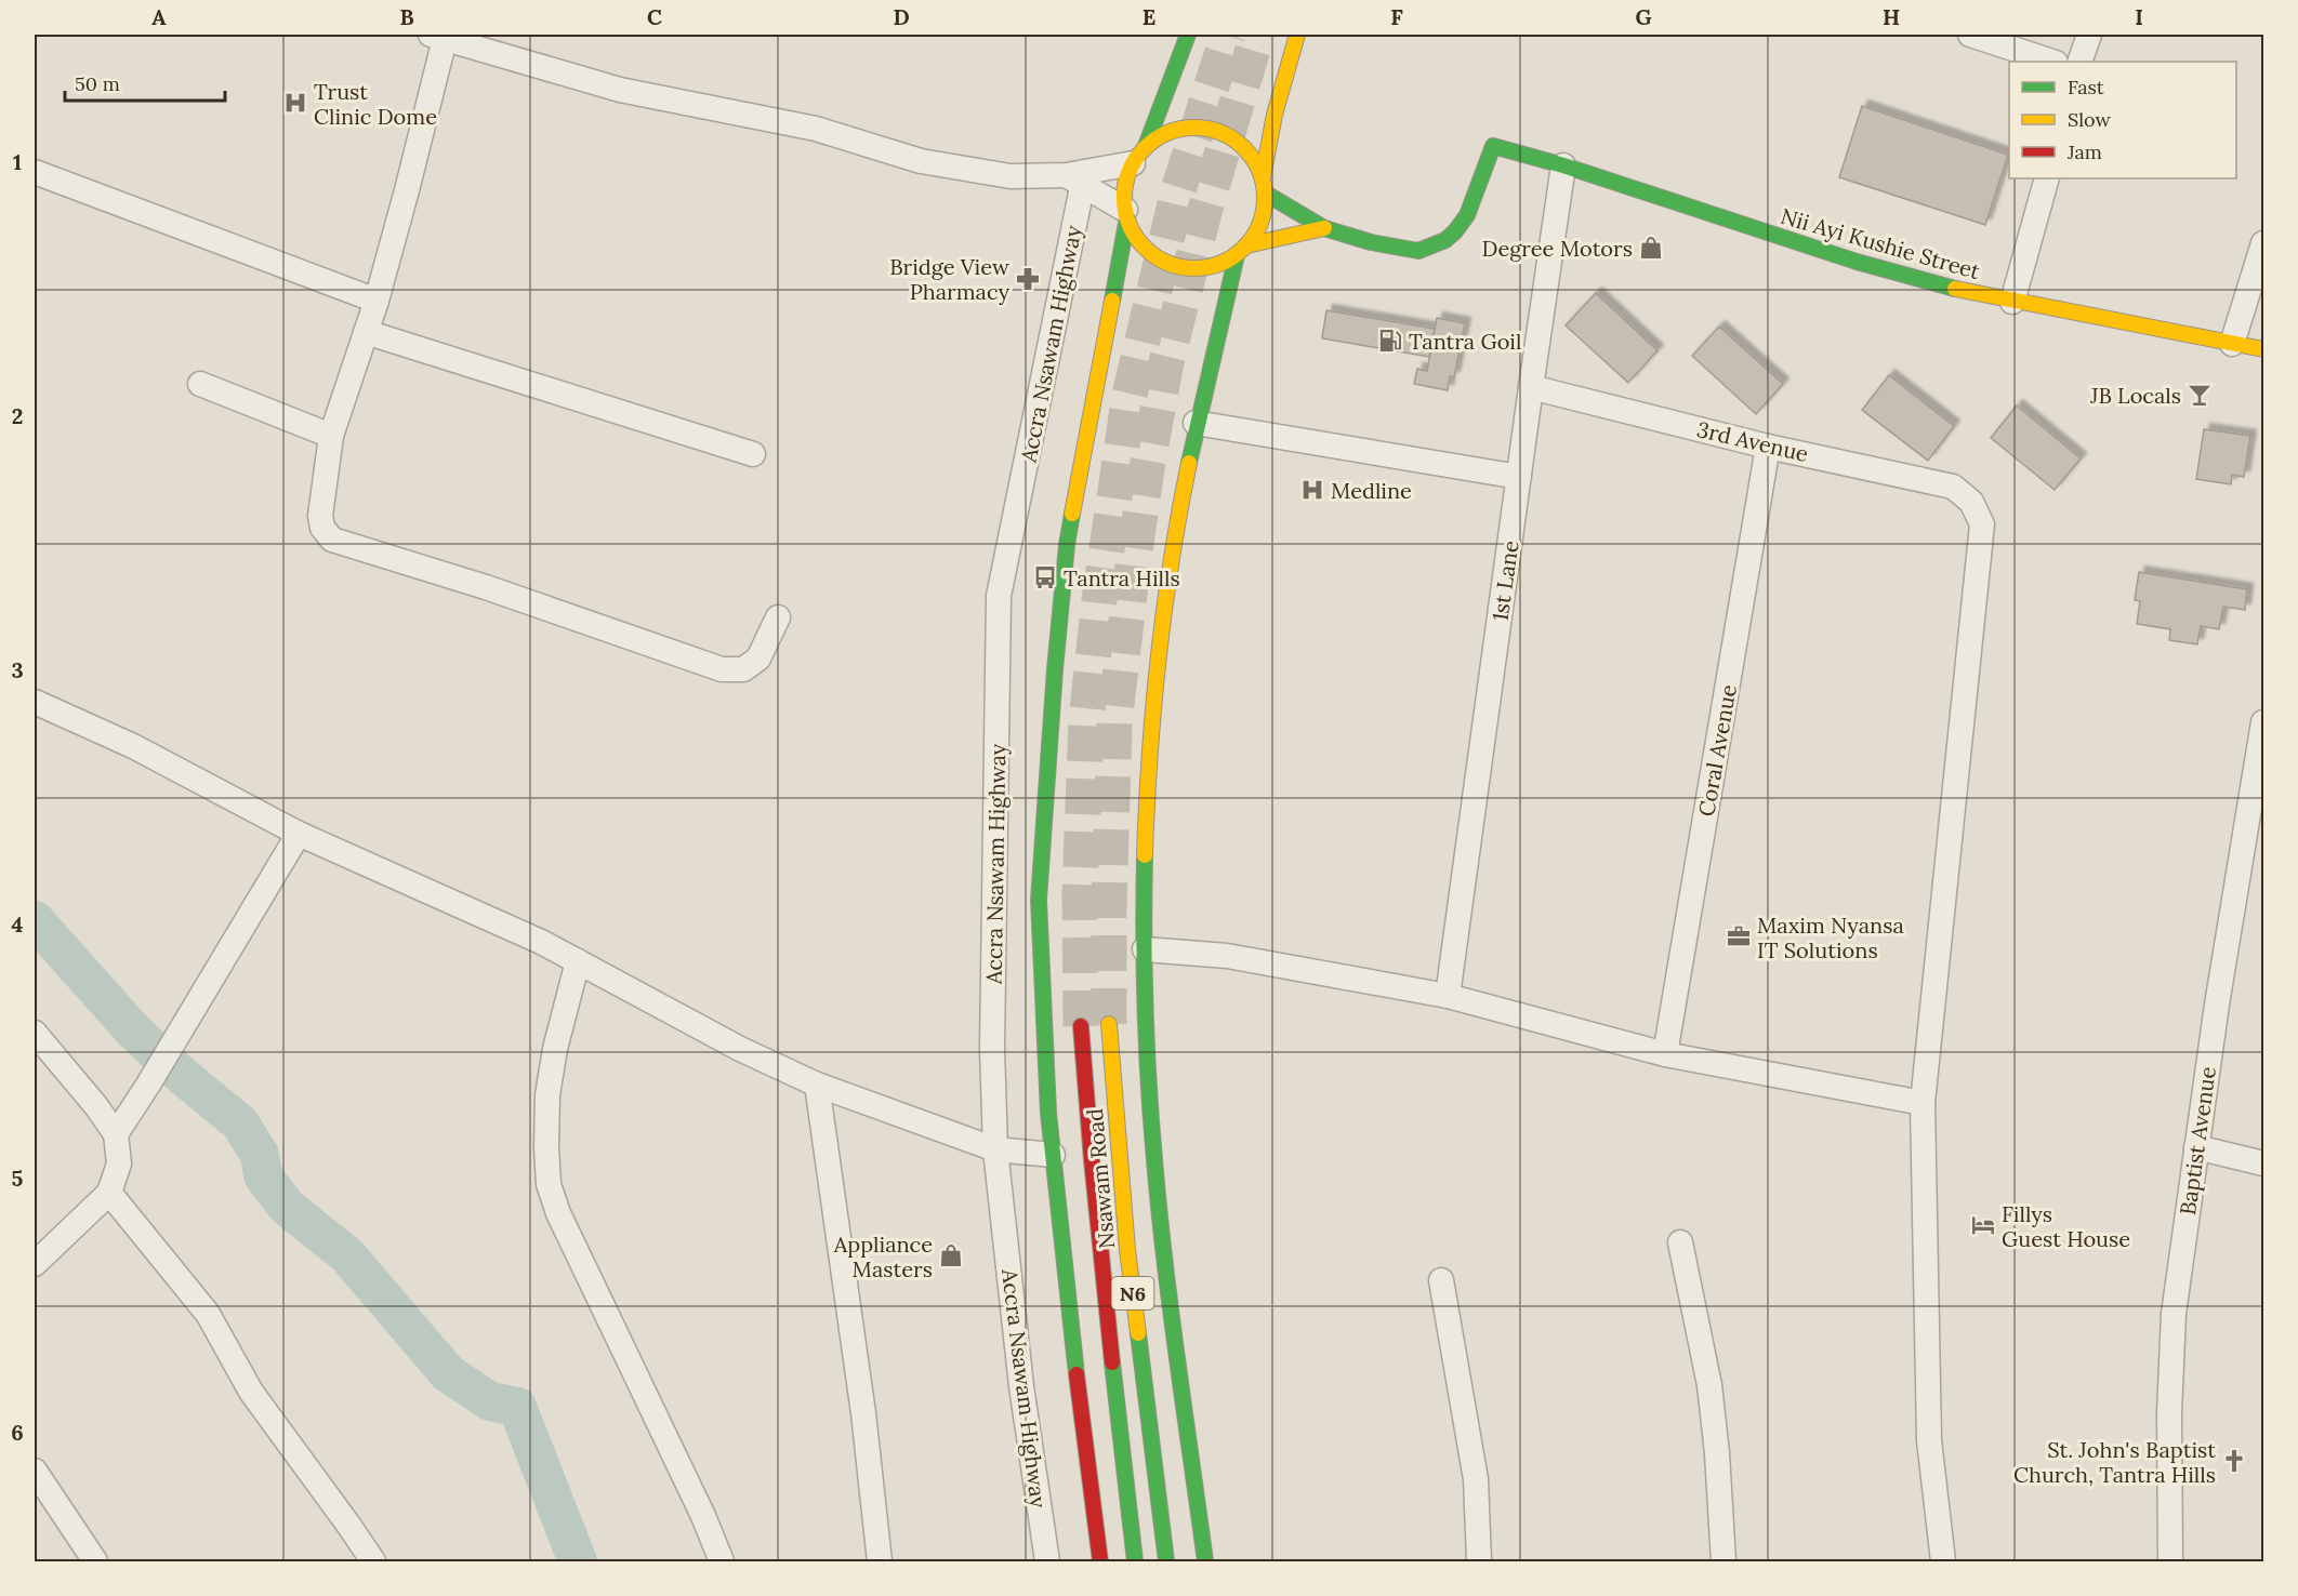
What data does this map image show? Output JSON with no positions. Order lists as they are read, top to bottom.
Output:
{
  "streets": {
    "main road": ["Nii Ayi Kushie Street", "Nsawam Road", "N6"],
    "street": [
      "Accra Nsawam Highway",
      "3rd Avenue",
      "1st Lane",
      "Coral Avenue",
      "Baptist Avenue"
    ]
  },
  "crossings": [
    ["Nii Ayi Kushie Street", "1st Lane"],
    ["3rd Avenue", "1st Lane"],
    ["3rd Avenue", "Coral Avenue"]
  ],
  "places": {
    "hospital": ["Trust Clinic Dome", "Medline"],
    "shop": ["Degree Motors", "Appliance Masters"],
    "pharmacy": ["Bridge View Pharmacy"],
    "fuel station": ["Tantra Goil"],
    "bar": ["JB Locals"],
    "bus stop": ["Tantra Hills"],
    "office": ["Maxim Nyansa IT Solutions"],
    "hotel": ["Fillys Guest House"],
    "church": ["St. John's Baptist Church, Tantra Hills"]
  },
  "legend": ["Fast", "Slow", "Jam"],
  "scale_bar": "50 m",
  "grid": {
    "columns": [
      "A",
      "B",
      "C",
      "D",
      "E",
      "F",
      "G",
      "H",
      "I"
    ],
    "rows": [
      "1",
      "2",
      "3",
      "4",
      "5",
      "6"
    ]
  }
}
